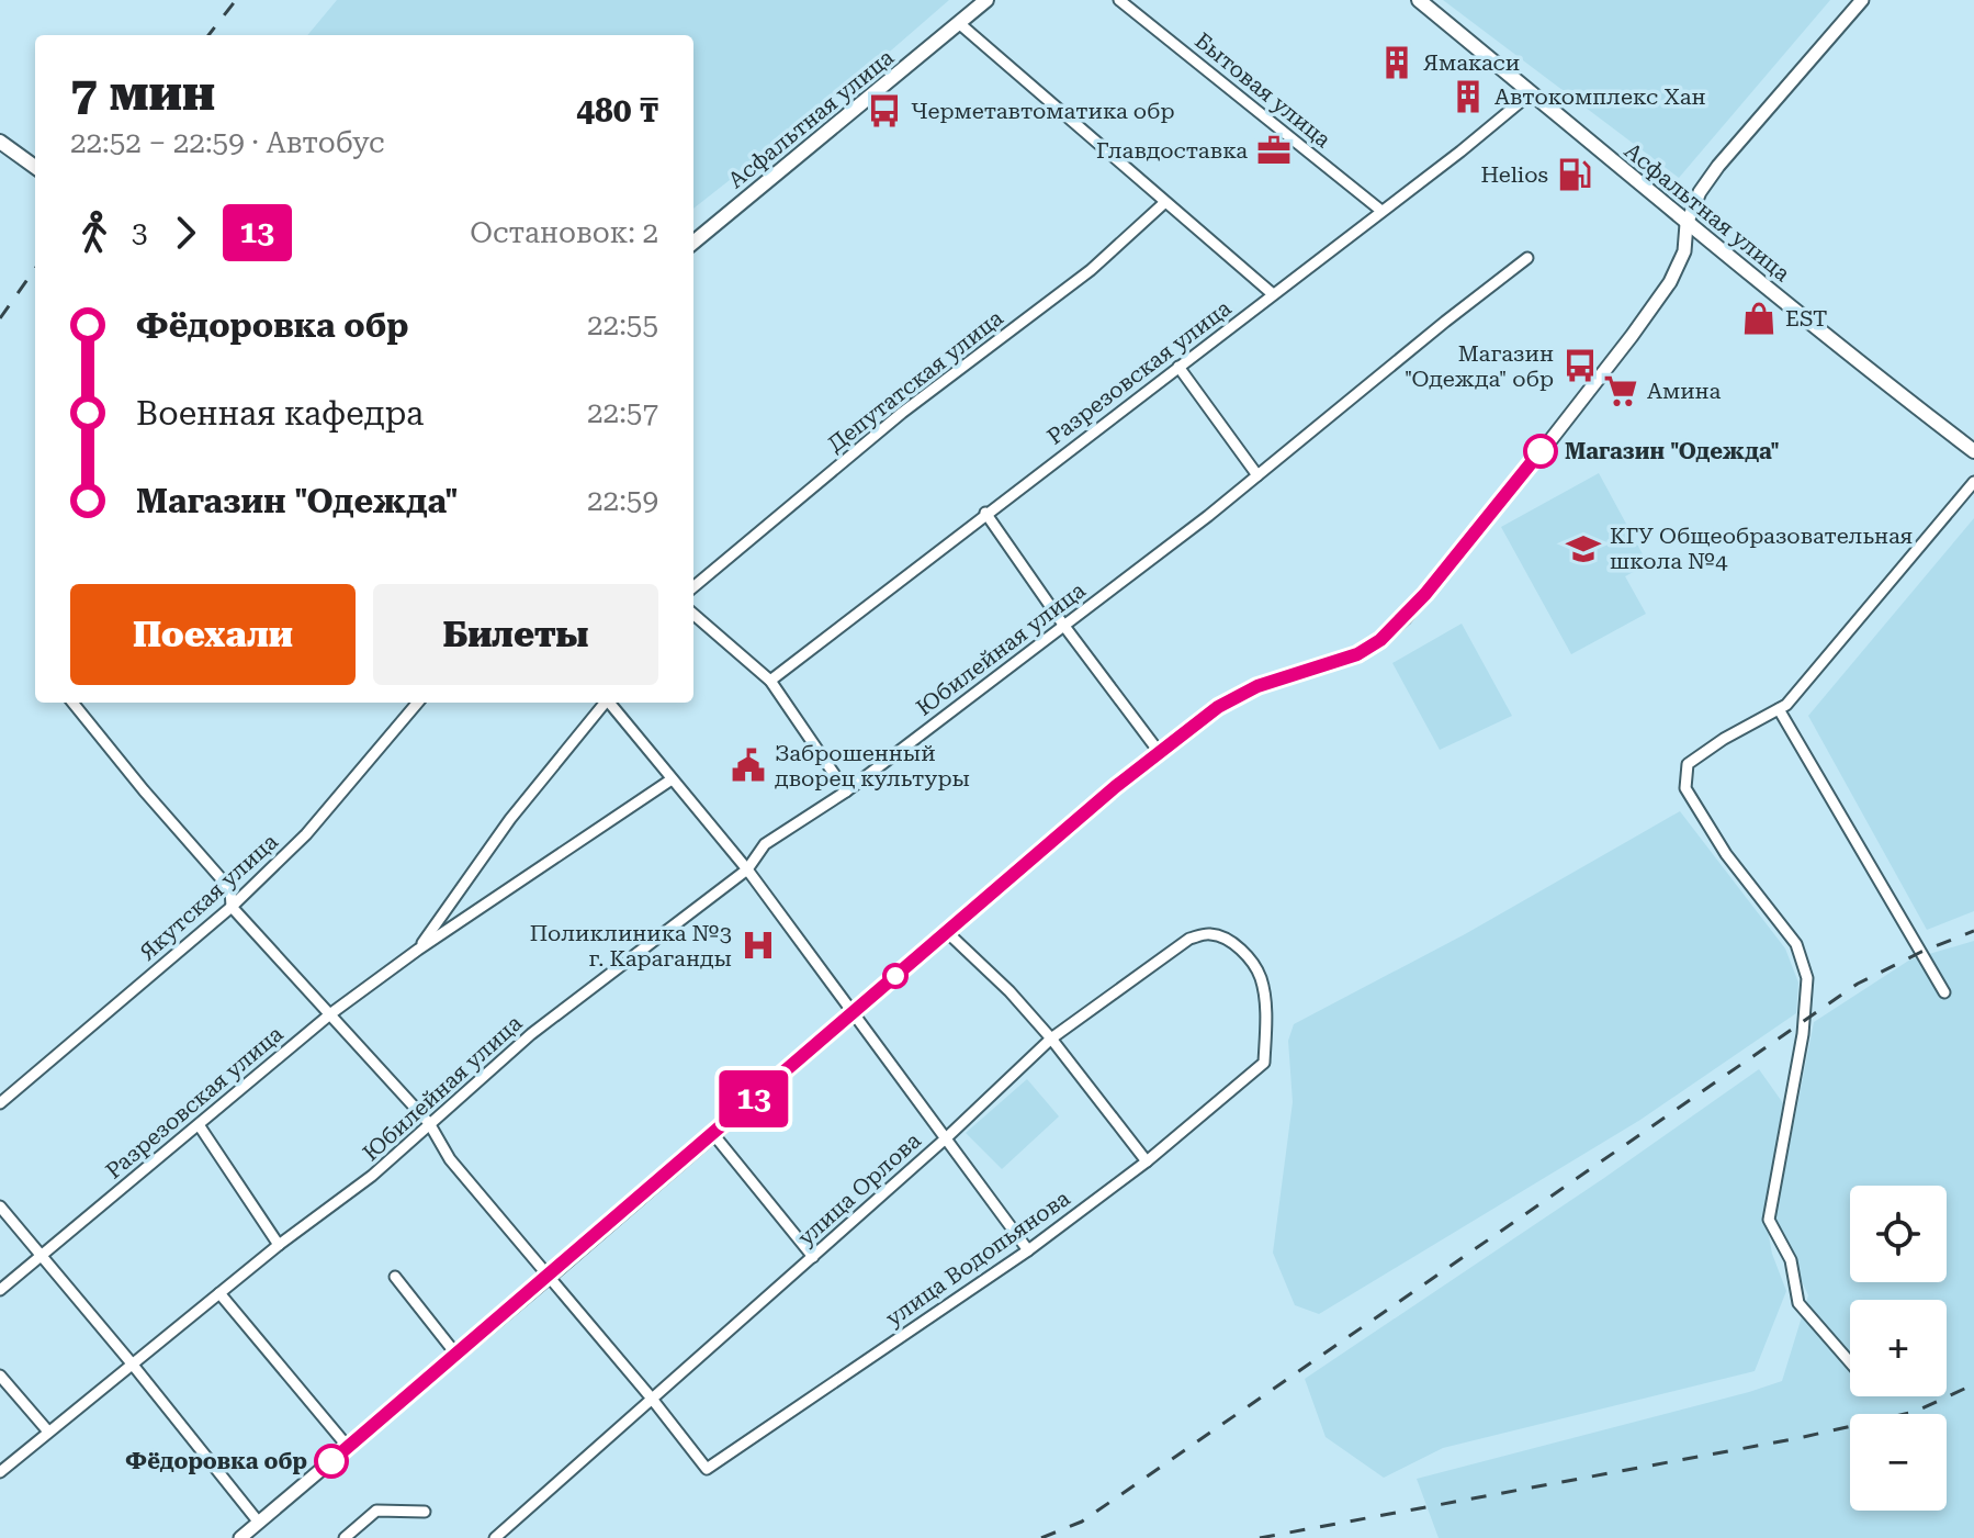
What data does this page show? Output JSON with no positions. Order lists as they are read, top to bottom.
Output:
{
  "streets": {
    "main road": ["Асфальтная улица"],
    "street": [
      "Бытовая улица",
      "Разрезовская улица",
      "Депутатская улица",
      "Юбилейная улица",
      "Якутская улица",
      "улица Орлова",
      "улица Водопьянова"
    ]
  },
  "crossings": [
    ["Бытовая улица", "Разрезовская улица"],
    ["Асфальтная улица", "Разрезовская улица"],
    ["улица Орлова", "улица Водопьянова"]
  ],
  "places": {
    "building": ["Ямакаси", "Автокомплекс Хан"],
    "bus stop": ["Черметавтоматика обр", "Магазин \"Одежда\" обр"],
    "office": ["Главдоставка"],
    "fuel station": ["Helios"],
    "shop": ["EST"],
    "supermarket": ["Амина"],
    "other": ["Магазин \"Одежда\"", "Фёдоровка обр"],
    "school or university": ["КГУ Общеобразовательная школа №4"],
    "public building": ["Заброшенный дворец культуры"],
    "hospital": ["Поликлиника №3 г. Караганды"]
  },
  "lines": ["bus line 13"],
  "page": {
    "on_map": "13",
    "heading": ["7 мин", "22:52 – 22:59 · Автобус", "480 ₸"],
    "legs": ["3", "13", "Остановок: 2"],
    "list": [
      {
        "name": "Фёдоровка обр",
        "value": "22:55"
      },
      {
        "name": "Военная кафедра",
        "value": "22:57"
      },
      {
        "name": "Магазин \"Одежда\"",
        "value": "22:59"
      }
    ],
    "buttons": ["Поехали", "Билеты"],
    "map_buttons": ["+", "−"]
  }
}
